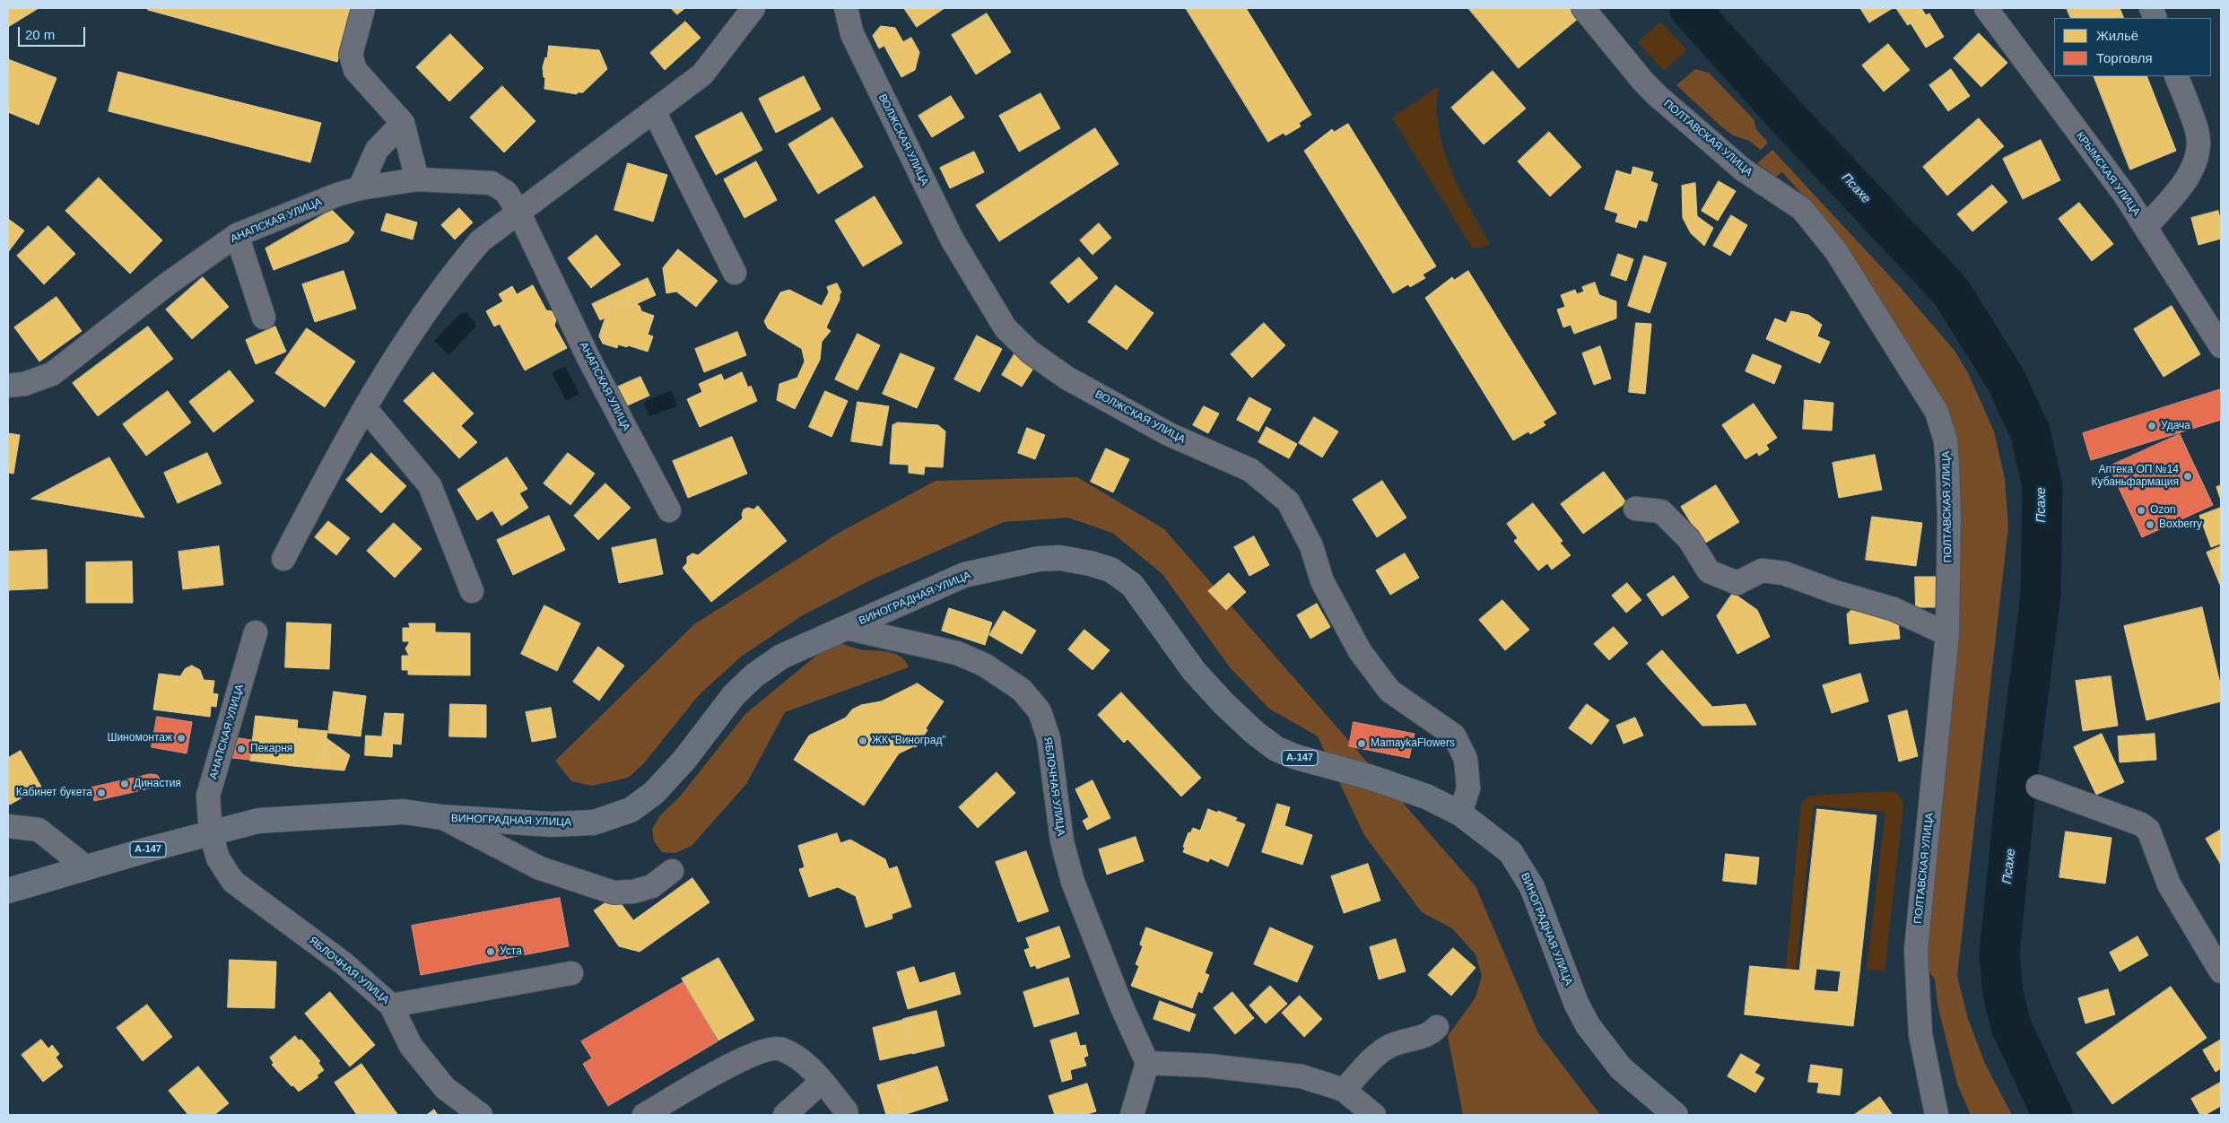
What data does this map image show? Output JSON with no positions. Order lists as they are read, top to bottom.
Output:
{
  "streets": {
    "main road": ["ВИНОГРАДНАЯ УЛИЦА", "А-147"],
    "street": [
      "ПОЛТАВСКАЯ УЛИЦА",
      "ВОЛЖСКАЯ УЛИЦА",
      "КРЫМСКАЯ УЛИЦА",
      "АНАПСКАЯ УЛИЦА",
      "ЯБЛОЧНАЯ УЛИЦА"
    ]
  },
  "crossings": [
    ["ВОЛЖСКАЯ УЛИЦА", "ВИНОГРАДНАЯ УЛИЦА"],
    ["АНАПСКАЯ УЛИЦА", "ВИНОГРАДНАЯ УЛИЦА"],
    ["АНАПСКАЯ УЛИЦА", "ЯБЛОЧНАЯ УЛИЦА"],
    ["ВИНОГРАДНАЯ УЛИЦА", "ЯБЛОЧНАЯ УЛИЦА"]
  ],
  "water": ["Псахе"],
  "places": [
    "Удача",
    "Аптека ОП №14 Кубаньфармация",
    "Ozon",
    "Boxberry",
    "Шиномонтаж",
    "ЖК \"Виноград\"",
    "MamaykaFlowers",
    "Пекарня",
    "Династия",
    "Кабинет букета",
    "Уста"
  ],
  "legend": ["Жильё", "Торговля"],
  "scale_bar": "20 m"
}
